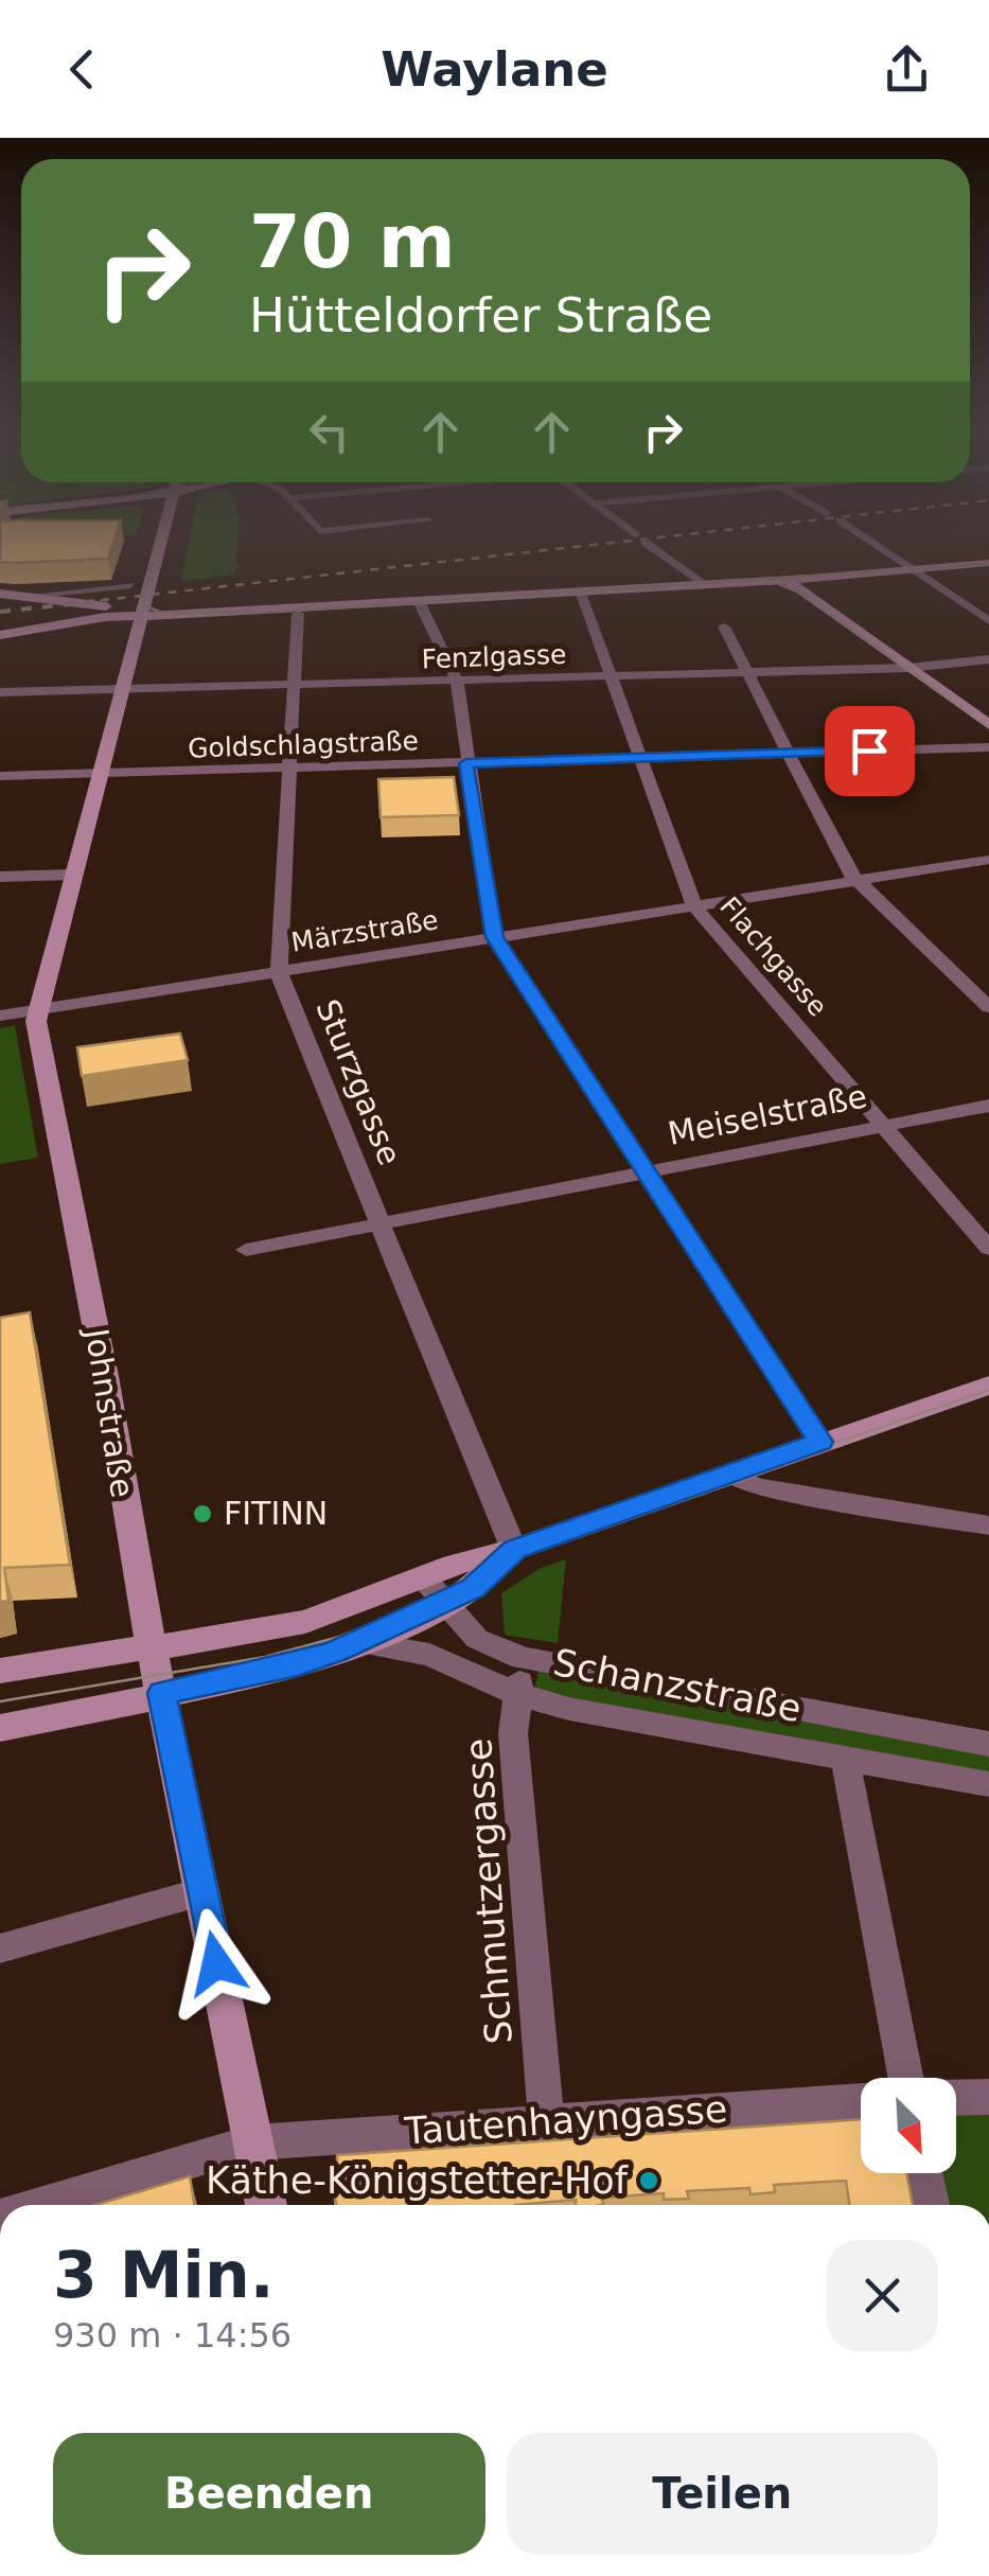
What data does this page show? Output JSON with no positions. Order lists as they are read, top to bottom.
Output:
{
  "streets": {
    "main road": ["Johnstraße"],
    "street": [
      "Fenzlgasse",
      "Goldschlagstraße",
      "Märzstraße",
      "Flachgasse",
      "Sturzgasse",
      "Meiselstraße",
      "Schanzstraße",
      "Schmutzergasse",
      "Tautenhayngasse"
    ]
  },
  "crossings": [
    ["Fenzlgasse", "Flachgasse"],
    ["Fenzlgasse", "Sturzgasse"],
    ["Fenzlgasse", "Johnstraße"],
    ["Goldschlagstraße", "Flachgasse"],
    ["Goldschlagstraße", "Sturzgasse"],
    ["Goldschlagstraße", "Johnstraße"],
    ["Märzstraße", "Flachgasse"],
    ["Märzstraße", "Sturzgasse"],
    ["Märzstraße", "Johnstraße"],
    ["Flachgasse", "Meiselstraße"],
    ["Sturzgasse", "Meiselstraße"],
    ["Johnstraße", "Tautenhayngasse"],
    ["Schanzstraße", "Schmutzergasse"],
    ["Schmutzergasse", "Tautenhayngasse"]
  ],
  "places": ["FITINN", "Käthe-Königstetter-Hof"],
  "north": "bottom right",
  "page": {
    "header": "Waylane",
    "turn": ["70 m", "Hütteldorfer Straße"],
    "heading": ["3 Min.", "930 m · 14:56"],
    "buttons": ["Beenden", "Teilen"]
  }
}
